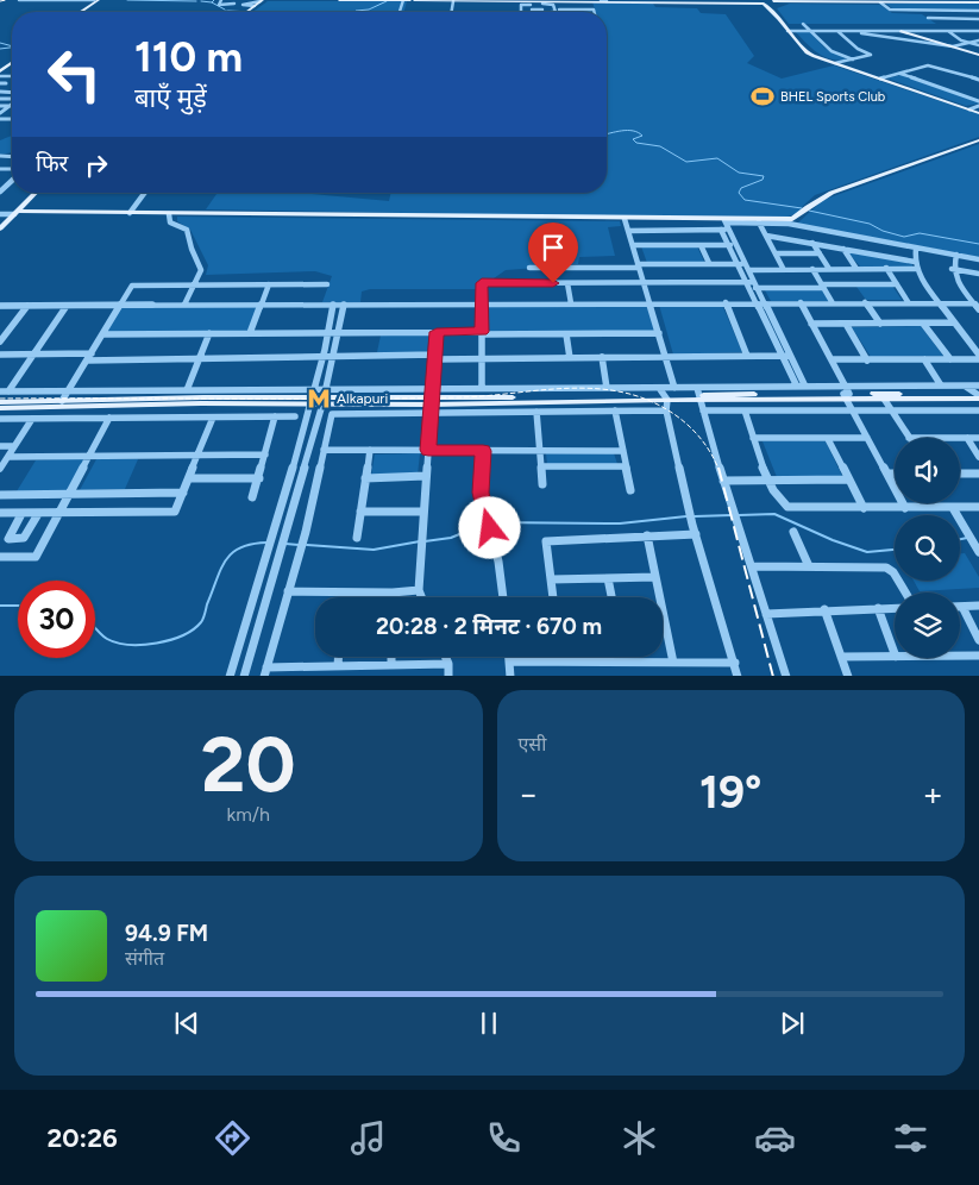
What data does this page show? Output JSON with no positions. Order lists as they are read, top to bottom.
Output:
{
  "places": {
    "sports": ["BHEL Sports Club"],
    "metro station": ["Alkapuri"]
  },
  "page": {
    "turn": ["110 m", "बाएँ मुड़ें"],
    "then": "फिर",
    "limit": "30",
    "trip": "20:28 · 2 मिनट · 670 m",
    "tile": [
      ["20", "km/h"],
      "एसी"
    ],
    "heat": ["−", "19°", "+"],
    "song": ["94.9 FM", "संगीत"],
    "tabs": "20:26"
  }
}
